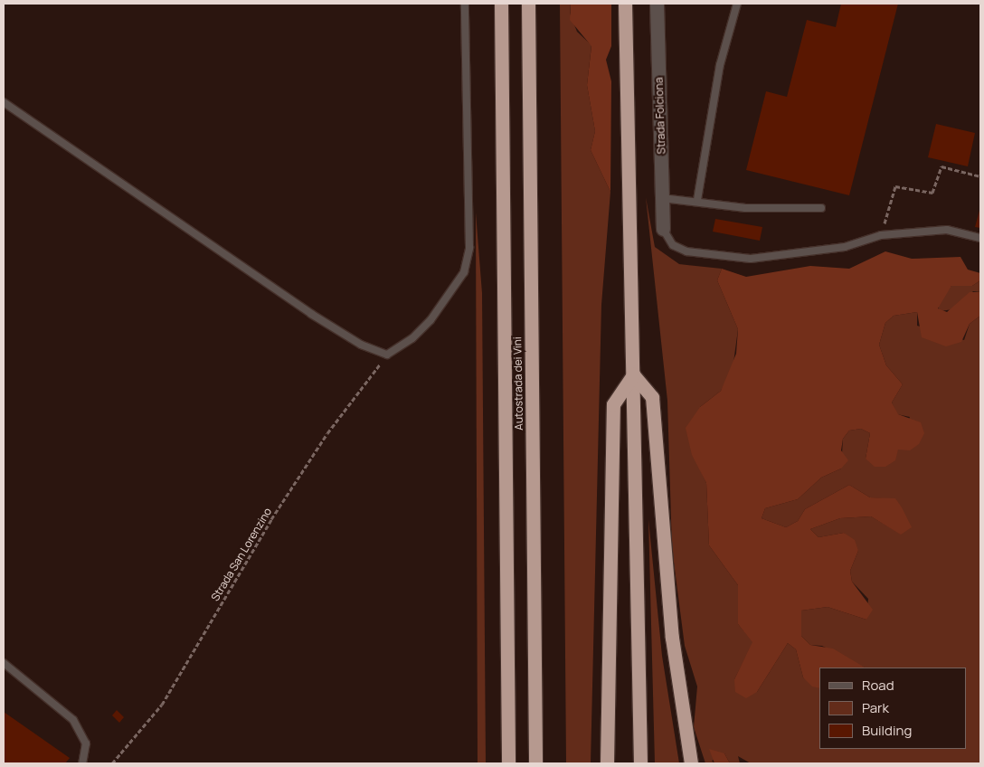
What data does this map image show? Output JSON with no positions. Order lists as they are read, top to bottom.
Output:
{
  "streets": {
    "highway": ["Autostrada dei Vini"],
    "street": ["Strada Folciona"],
    "path": ["Strada San Lorenzino"]
  },
  "legend": ["Road", "Park", "Building"]
}
